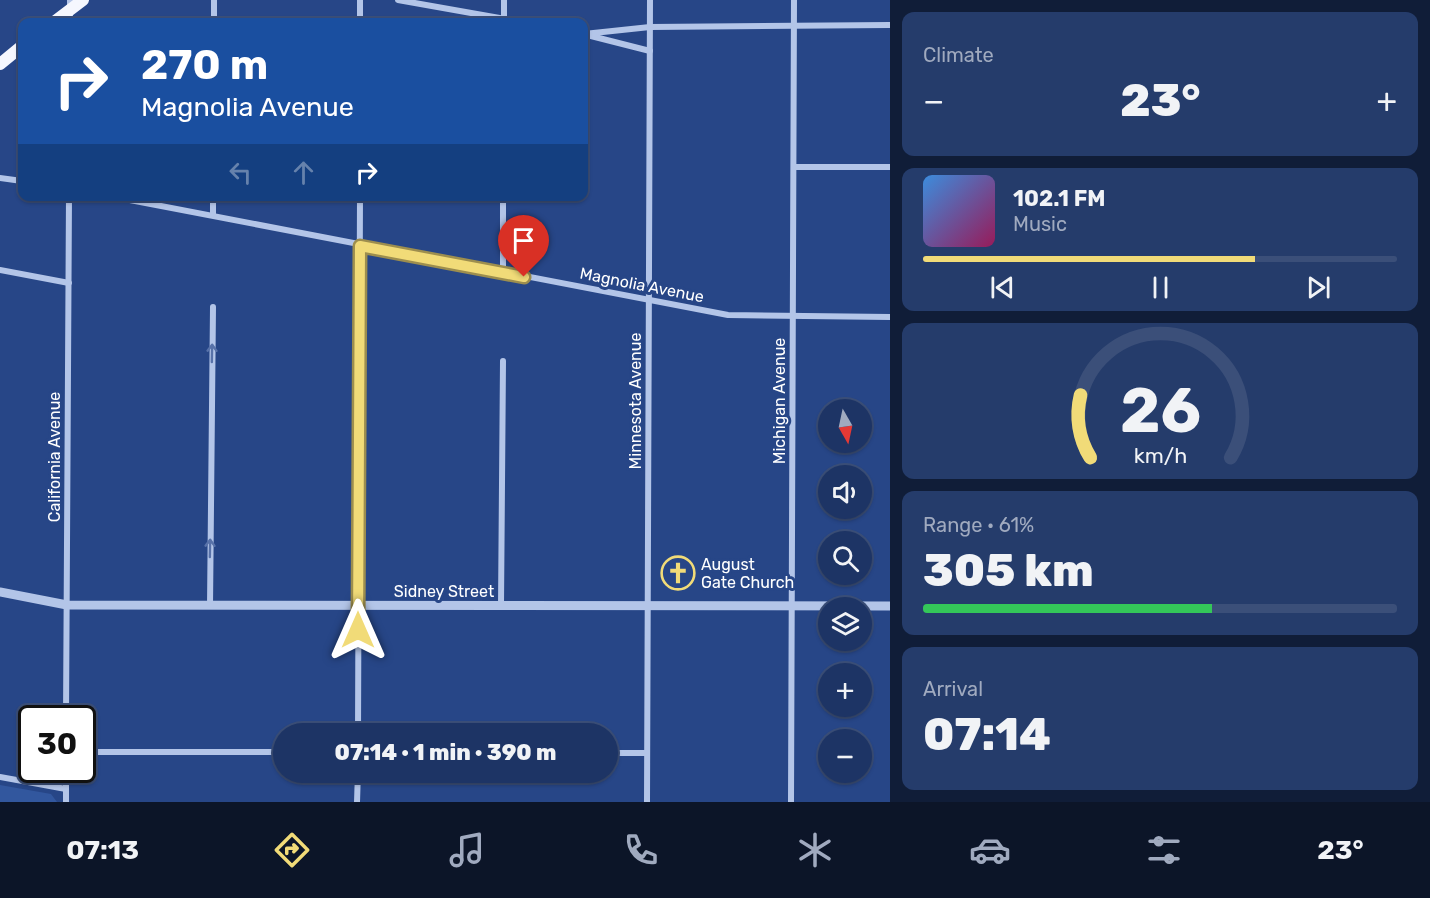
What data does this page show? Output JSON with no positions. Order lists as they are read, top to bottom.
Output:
{
  "streets": {
    "street": [
      "Magnolia Avenue",
      "Minnesota Avenue",
      "Michigan Avenue",
      "California Avenue",
      "Sidney Street"
    ]
  },
  "crossings": [
    ["Magnolia Avenue", "Minnesota Avenue"],
    ["Magnolia Avenue", "Michigan Avenue"],
    ["Minnesota Avenue", "Sidney Street"],
    ["Michigan Avenue", "Sidney Street"],
    ["California Avenue", "Sidney Street"]
  ],
  "places": {
    "church": ["August Gate Church"]
  },
  "north": "bottom",
  "page": {
    "tile": [
      "Climate",
      ["Range · 61%", "305 km"],
      ["Arrival", "07:14"]
    ],
    "turn": ["270 m", "Magnolia Avenue"],
    "heat": ["−", "23°", "+"],
    "song": ["102.1 FM", "Music"],
    "map_buttons": ["+", "−"],
    "limit": "30",
    "trip": "07:14 · 1 min · 390 m",
    "tabs": ["07:13", "23°"],
    "gauge": ["26", "km/h"]
  }
}
